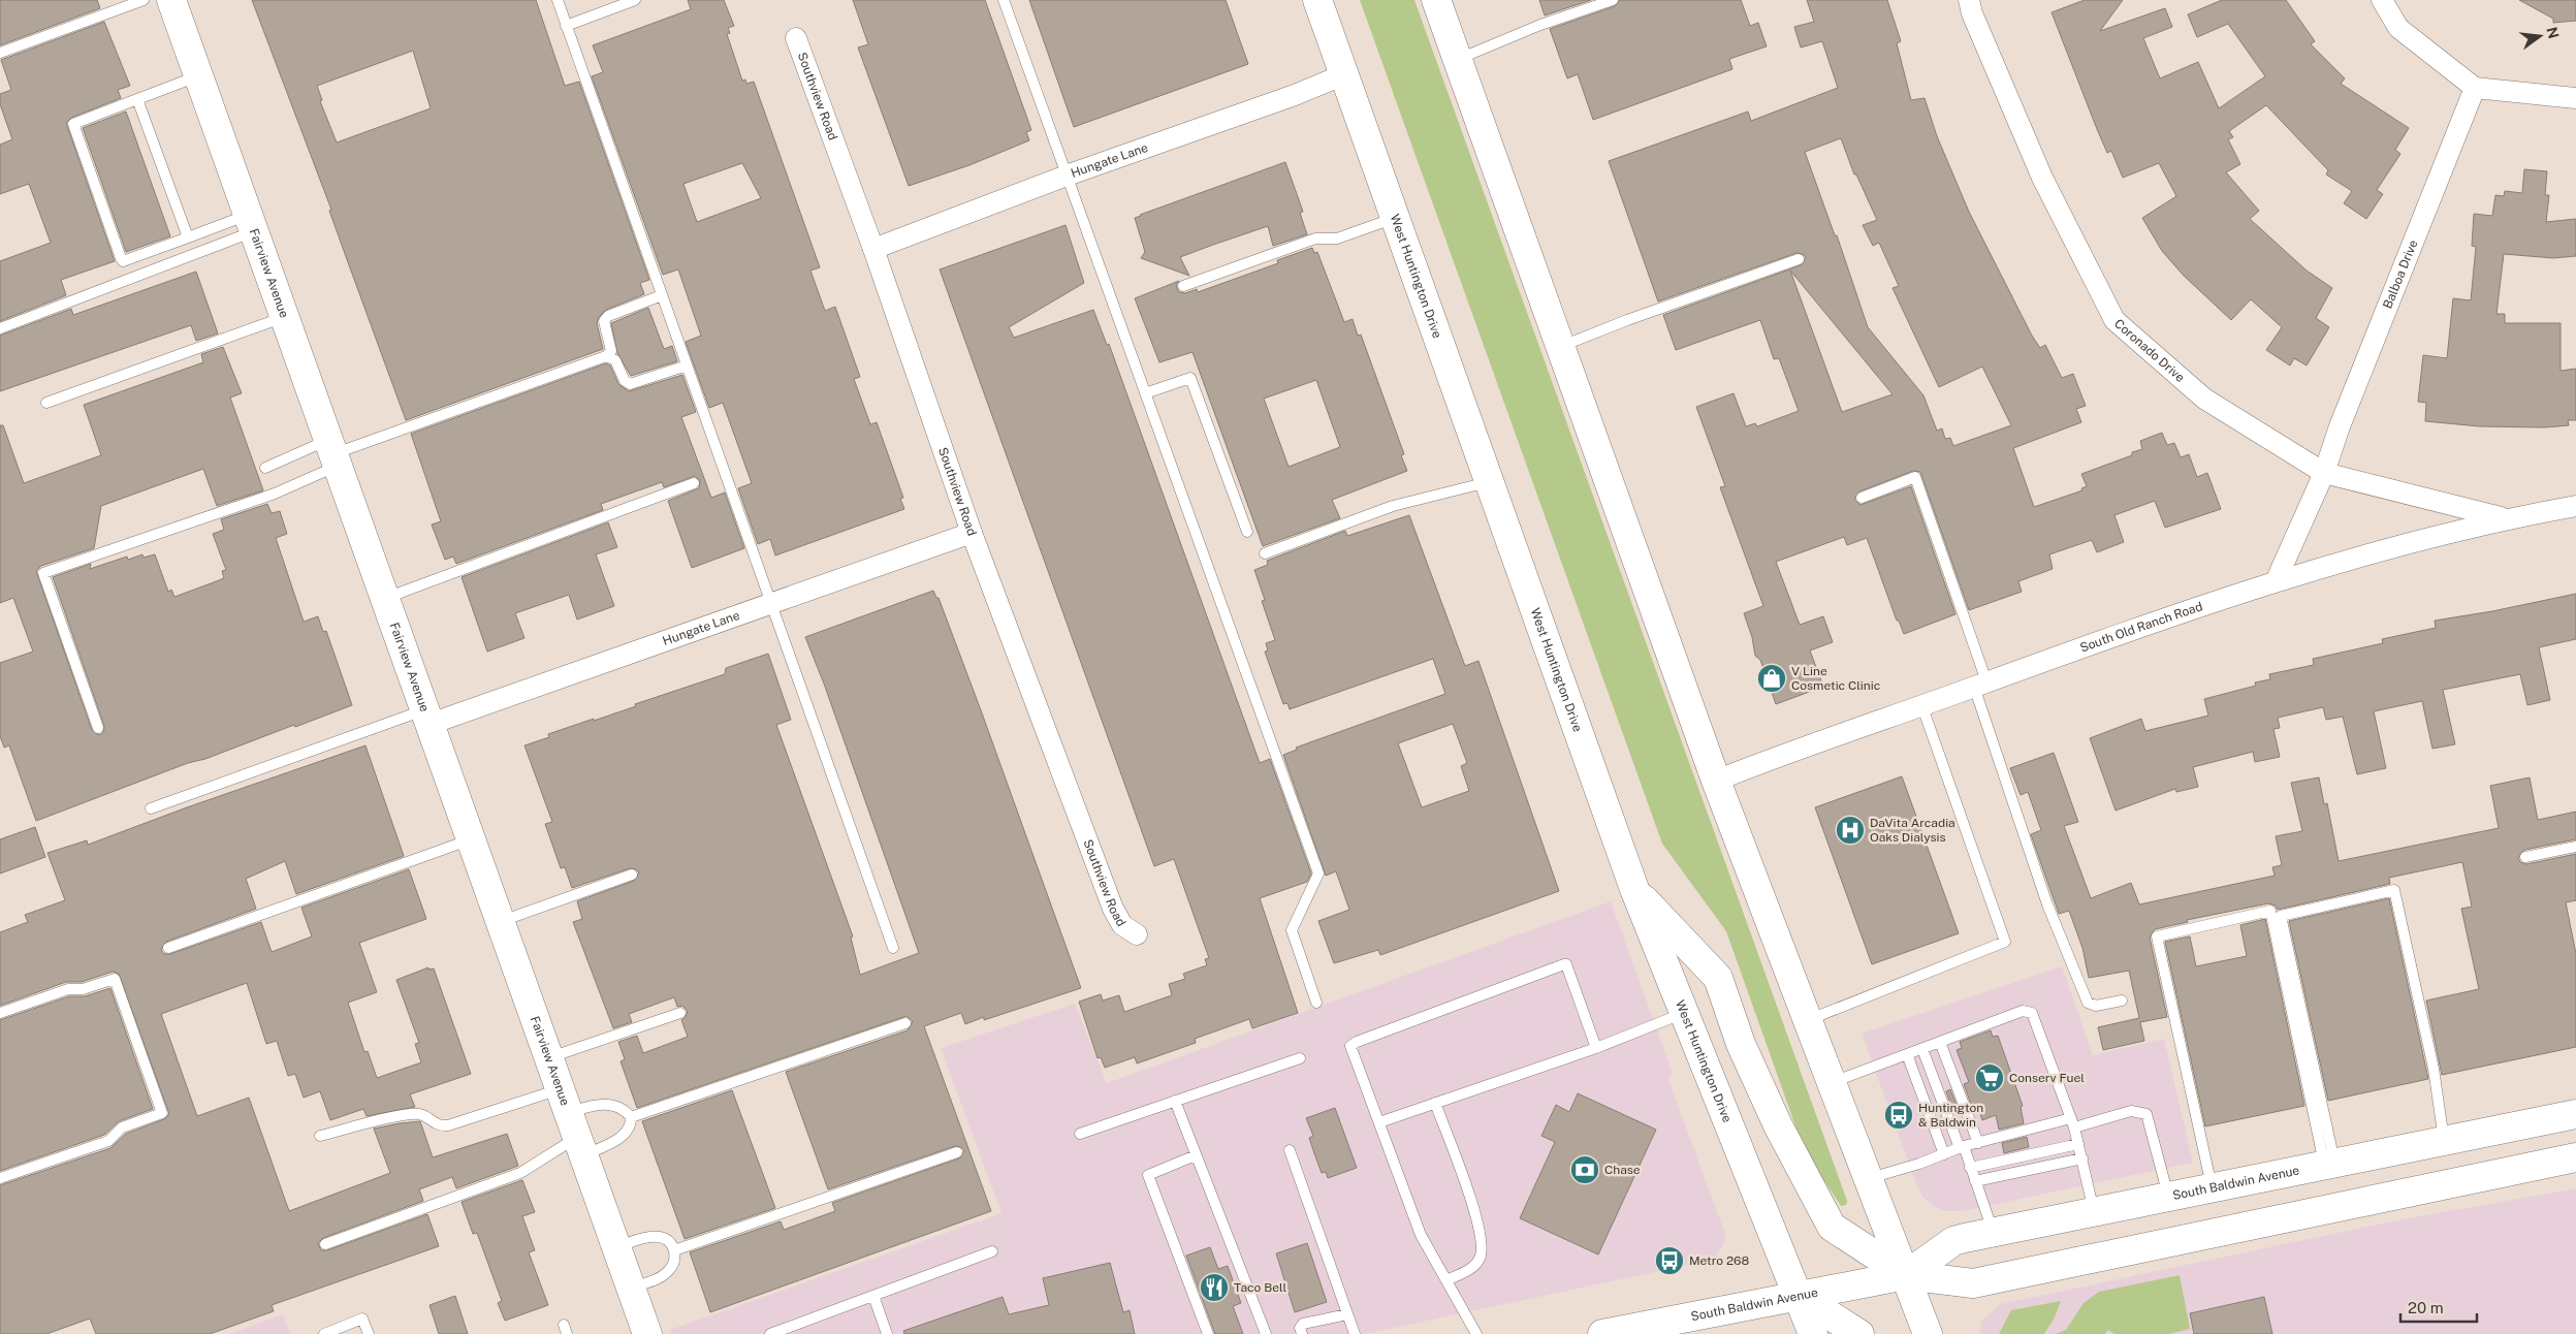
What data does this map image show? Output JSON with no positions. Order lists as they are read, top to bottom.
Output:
{
  "streets": {
    "main road": ["Fairview Avenue", "West Huntington Drive", "South Baldwin Avenue"],
    "street": [
      "Southview Road",
      "Hungate Lane",
      "Balboa Drive",
      "Coronado Drive",
      "South Old Ranch Road"
    ]
  },
  "crossings": [
    ["Southview Road", "Hungate Lane"],
    ["Hungate Lane", "Fairview Avenue"],
    ["Hungate Lane", "West Huntington Drive"],
    ["Balboa Drive", "Coronado Drive"],
    ["Balboa Drive", "South Old Ranch Road"],
    ["West Huntington Drive", "South Baldwin Avenue"],
    ["Coronado Drive", "South Old Ranch Road"]
  ],
  "places": {
    "shop": ["V Line Cosmetic Clinic"],
    "hospital": ["DaVita Arcadia Oaks Dialysis"],
    "supermarket": ["Conserv Fuel"],
    "bus stop": ["Huntington & Baldwin", "Metro 268"],
    "bank": ["Chase"],
    "restaurant": ["Taco Bell"]
  },
  "scale_bar": "20 m",
  "north": "right"
}
